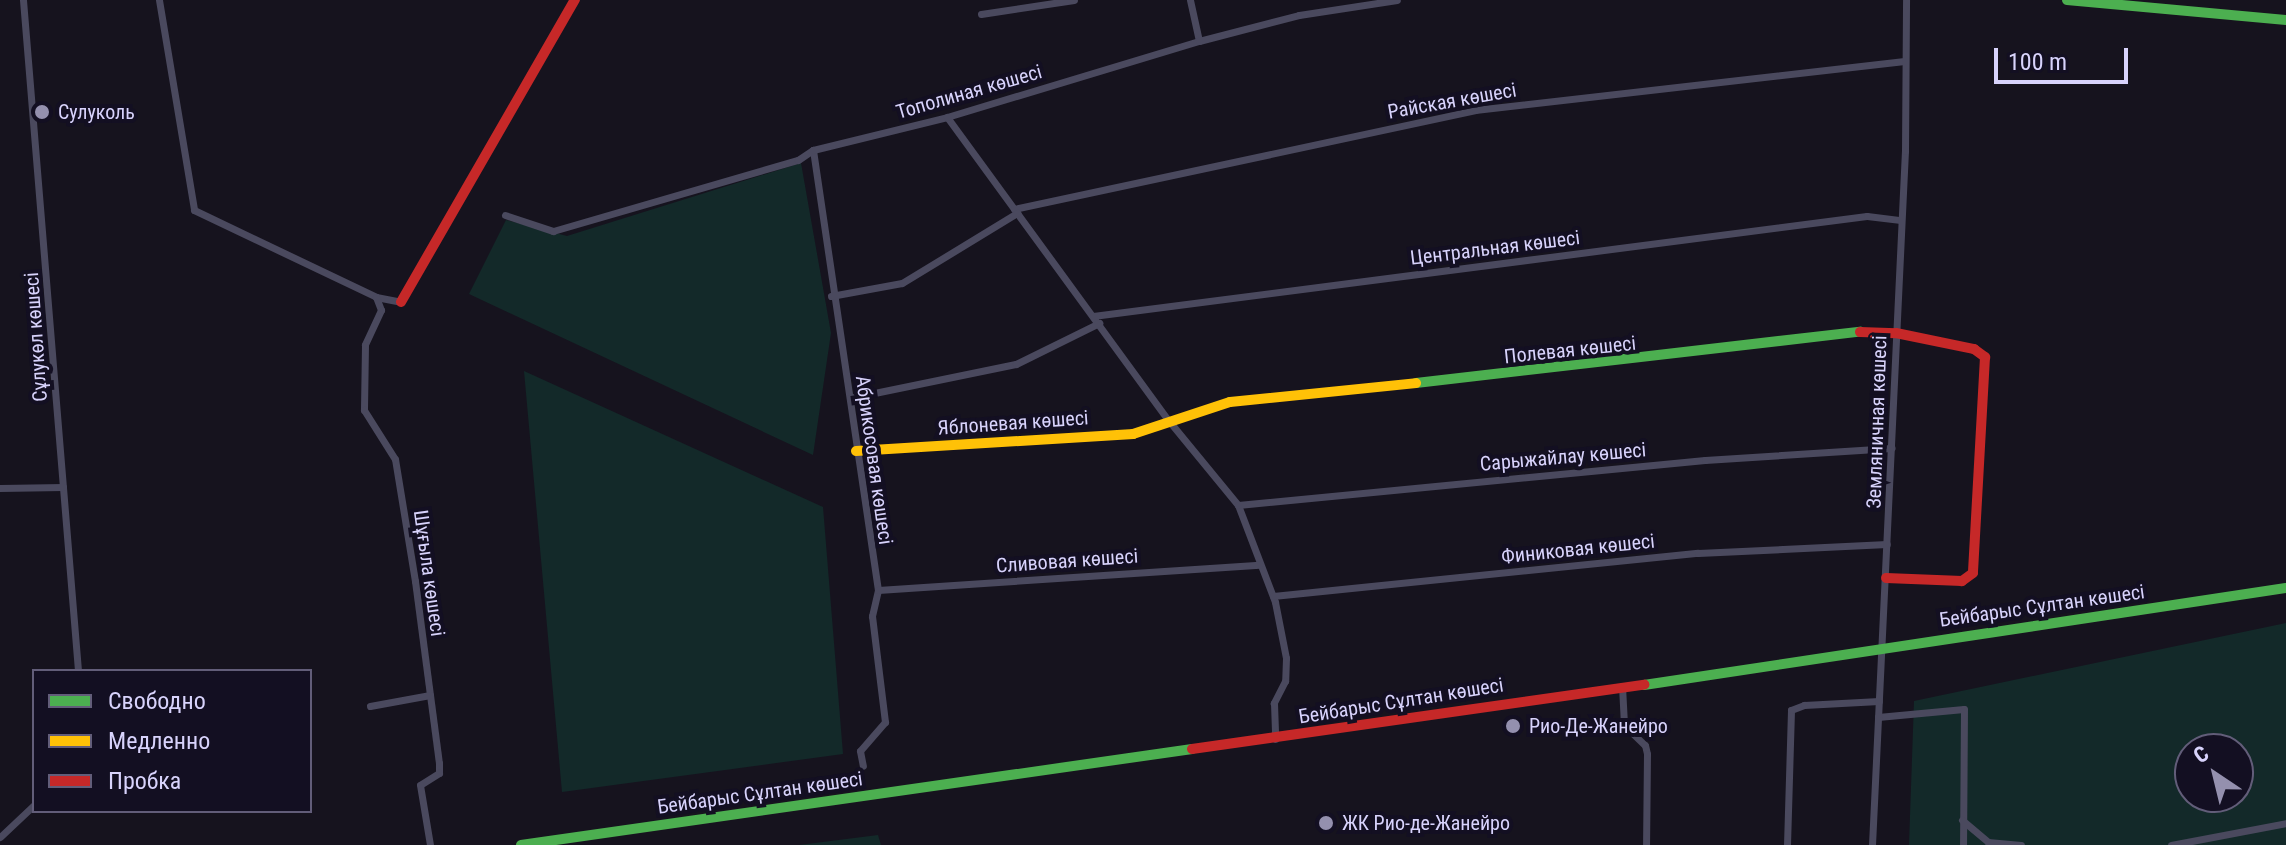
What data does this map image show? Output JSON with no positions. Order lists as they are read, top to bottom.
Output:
{
  "streets": {
    "street": [
      "Тополиная көшесі",
      "Райская көшесі",
      "Центральная көшесі",
      "Сұлукөл көшесі",
      "Полевая көшесі",
      "Земляничная көшесі",
      "Яблоневая көшесі",
      "Сарыжайлау көшесі",
      "Абрикосовая көшесі",
      "Финиковая көшесі",
      "Сливовая көшесі",
      "Шұғыла көшесі",
      "Бейбарыс Сұлтан көшесі"
    ]
  },
  "crossings": [
    ["Тополиная көшесі", "Абрикосовая көшесі"],
    ["Райская көшесі", "Земляничная көшесі"],
    ["Райская көшесі", "Абрикосовая көшесі"],
    ["Центральная көшесі", "Земляничная көшесі"],
    ["Центральная көшесі", "Абрикосовая көшесі"],
    ["Полевая көшесі", "Земляничная көшесі"],
    ["Полевая көшесі", "Яблоневая көшесі"],
    ["Земляничная көшесі", "Сарыжайлау көшесі"],
    ["Земляничная көшесі", "Финиковая көшесі"],
    ["Земляничная көшесі", "Бейбарыс Сұлтан көшесі"],
    ["Яблоневая көшесі", "Абрикосовая көшесі"],
    ["Абрикосовая көшесі", "Сливовая көшесі"]
  ],
  "places": ["Сулуколь", "Рио-Де-Жанейро", "ЖК Рио-де-Жанейро"],
  "legend": ["Свободно", "Медленно", "Пробка"],
  "scale_bar": "100 m",
  "north": "top left"
}
